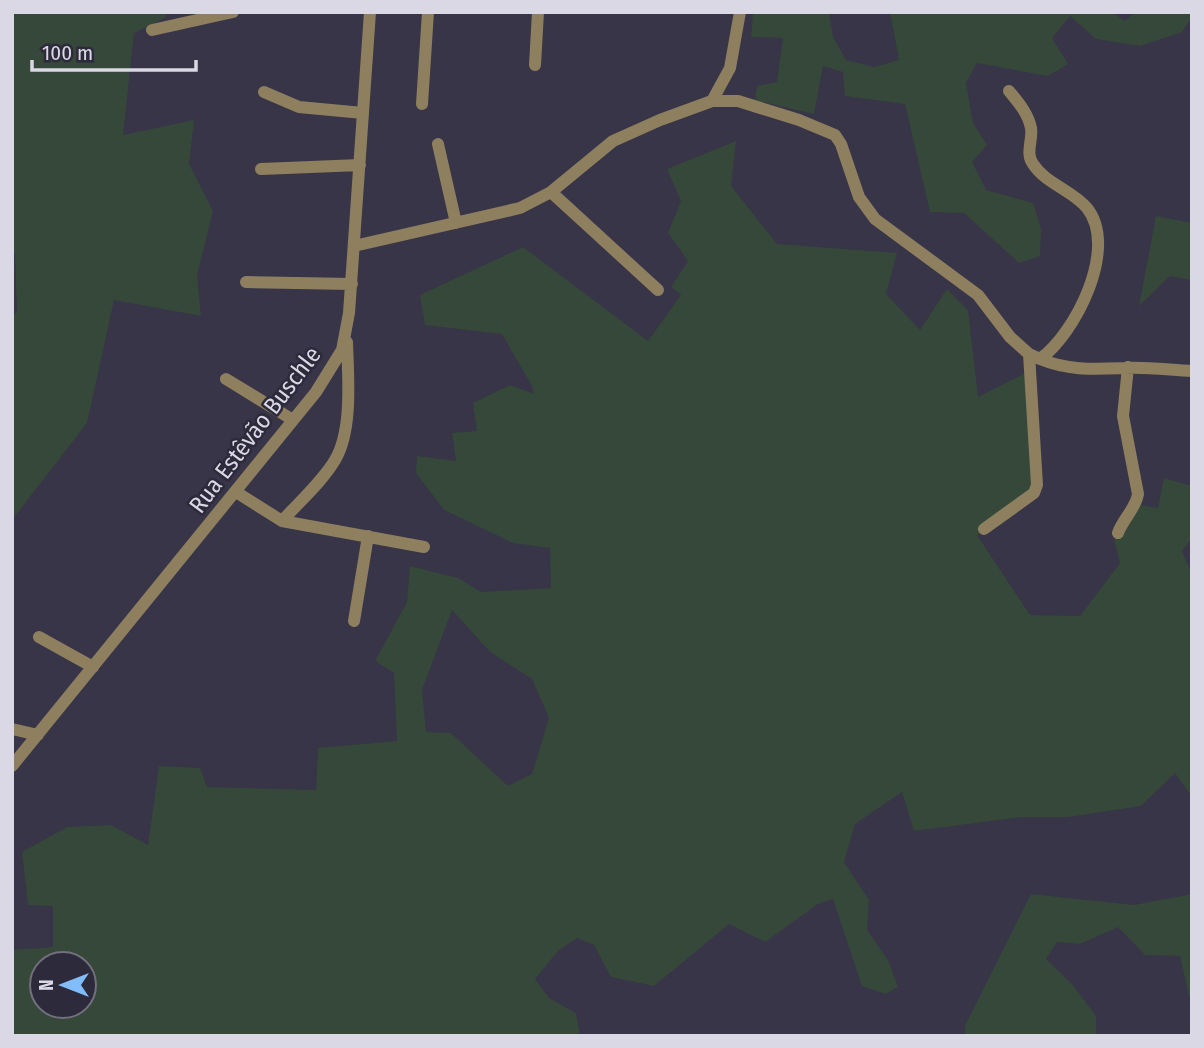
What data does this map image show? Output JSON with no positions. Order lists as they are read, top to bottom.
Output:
{
  "streets": {
    "street": ["Rua Estêvão Buschle"]
  },
  "scale_bar": "100 m",
  "north": "left"
}
